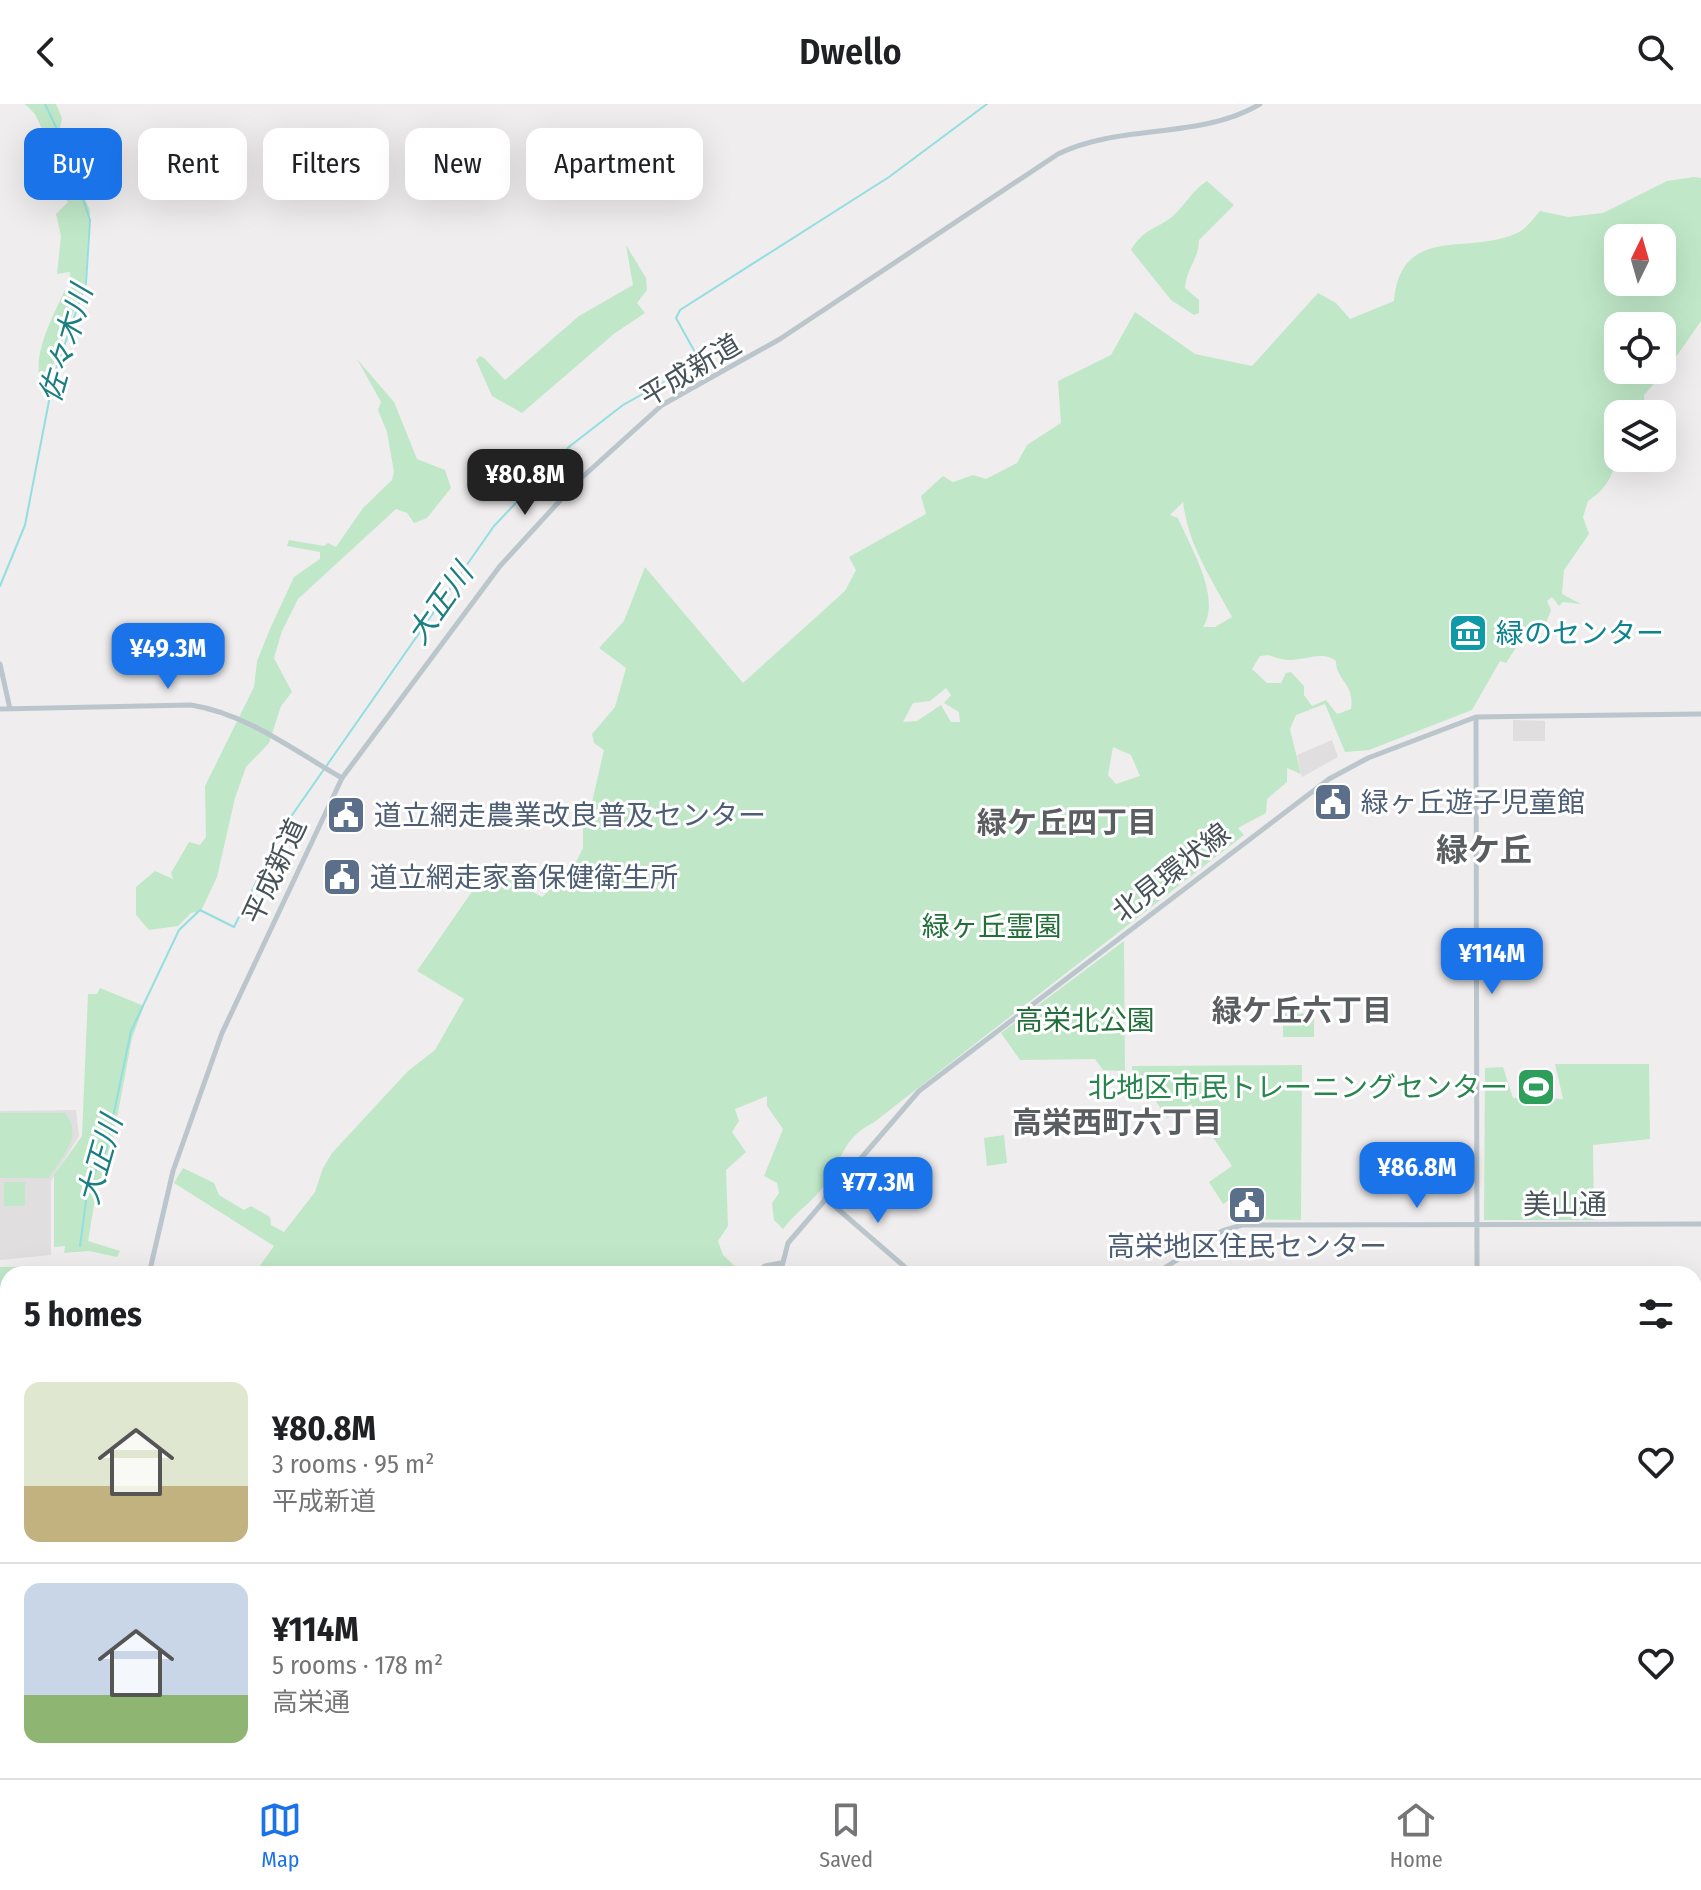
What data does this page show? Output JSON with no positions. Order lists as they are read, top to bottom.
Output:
{
  "streets": {
    "street": ["平成新道", "北見環状線", "美山通"]
  },
  "districts": [
    "緑ケ丘四丁目",
    "緑ケ丘",
    "緑ケ丘六丁目",
    "高栄西町六丁目"
  ],
  "water": ["佐々木川", "大正川"],
  "parks": ["緑ヶ丘霊園", "高栄北公園"],
  "places": {
    "museum": ["緑のセンター"],
    "public building": [
      "緑ヶ丘遊子児童館",
      "道立網走農業改良普及センター",
      "道立網走家畜保健衛生所",
      "高栄地区住民センター"
    ],
    "sports": ["北地区市民トレーニングセンター"]
  },
  "north": "top",
  "page": {
    "header": "Dwello",
    "chip": [
      "Buy",
      "Rent",
      "Filters",
      "New",
      "Apartment"
    ],
    "price": [
      "¥80.8M",
      "¥49.3M",
      "¥114M",
      "¥86.8M",
      "¥77.3M"
    ],
    "heading": "5 homes",
    "list": [
      {
        "name": "¥80.8M",
        "note": "3 rooms · 95 m² · 平成新道"
      },
      {
        "name": "¥114M",
        "note": "5 rooms · 178 m² · 高栄通"
      }
    ],
    "tabs": ["Map", "Saved", "Home"]
  }
}
